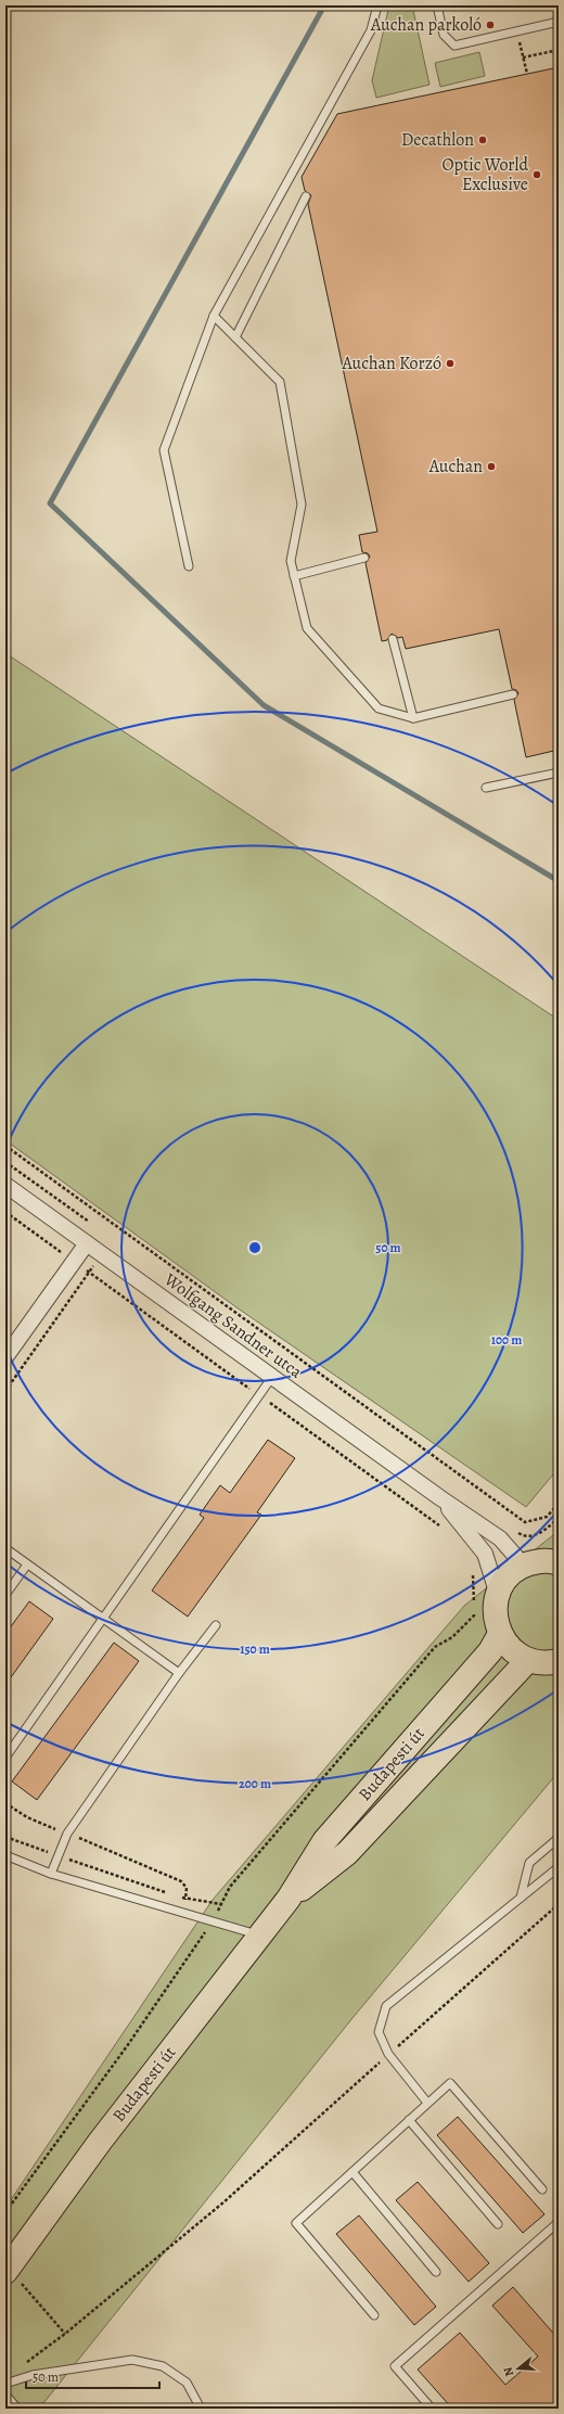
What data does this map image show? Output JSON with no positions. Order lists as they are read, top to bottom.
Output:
{
  "streets": {
    "main road": ["Budapesti út"],
    "street": ["Wolfgang Sandner utca"]
  },
  "places": [
    "Auchan parkoló",
    "Decathlon",
    "Optic World Exclusive",
    "Auchan Korzó",
    "Auchan"
  ],
  "scale_bar": "50 m",
  "north": "left",
  "rings": [
    "50 m",
    "100 m",
    "150 m",
    "200 m"
  ]
}
